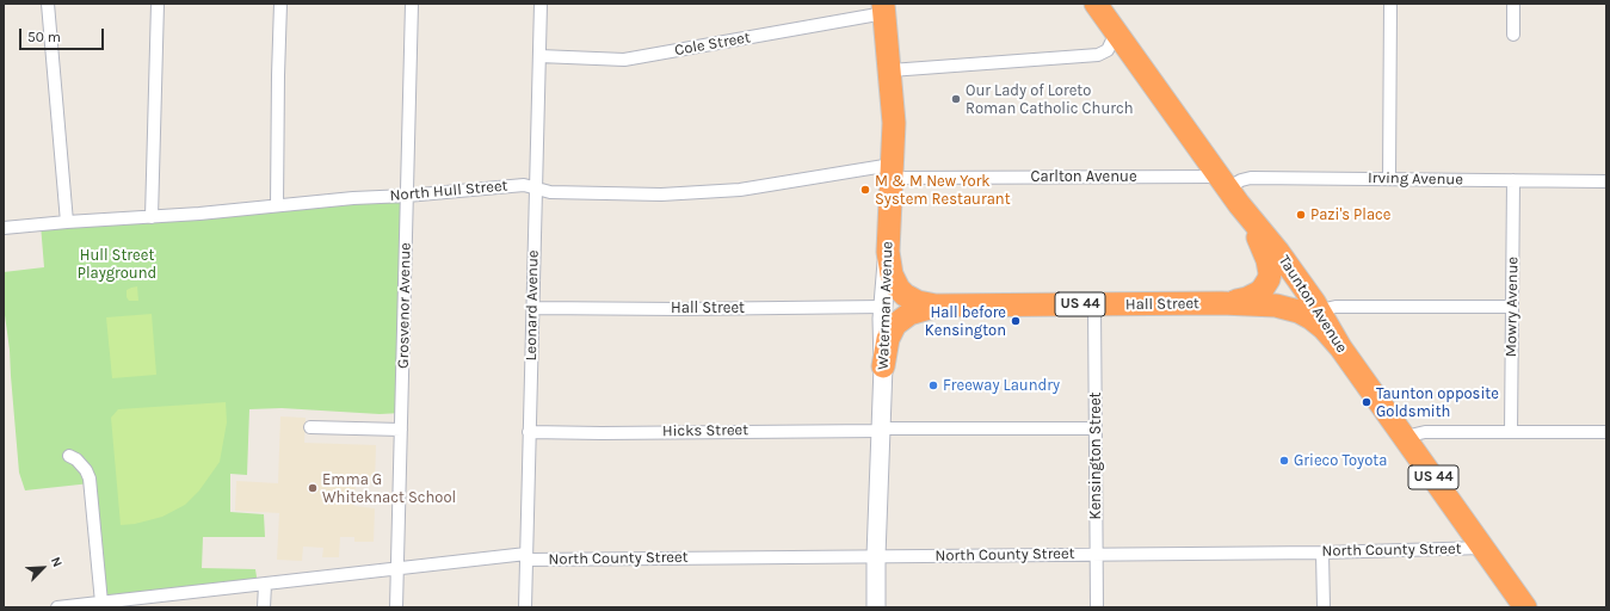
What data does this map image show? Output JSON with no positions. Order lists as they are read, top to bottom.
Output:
{
  "streets": {
    "highway": [
      "US 44",
      "Hall Street",
      "Taunton Avenue",
      "Waterman Avenue"
    ],
    "street": [
      "Cole Street",
      "Carlton Avenue",
      "Irving Avenue",
      "North Hull Street",
      "Grosvenor Avenue",
      "Leonard Avenue",
      "Mowry Avenue",
      "Hicks Street",
      "Kensington Street",
      "North County Street"
    ]
  },
  "crossings": [
    ["Cole Street", "Leonard Avenue"],
    ["Cole Street", "Waterman Avenue"],
    ["Carlton Avenue", "Irving Avenue"],
    ["Carlton Avenue", "North Hull Street"],
    ["Carlton Avenue", "Taunton Avenue"],
    ["Carlton Avenue", "Waterman Avenue"],
    ["Irving Avenue", "Taunton Avenue"],
    ["Irving Avenue", "Mowry Avenue"],
    ["North Hull Street", "Grosvenor Avenue"],
    ["North Hull Street", "Leonard Avenue"],
    ["North Hull Street", "Waterman Avenue"],
    ["Hall Street", "Taunton Avenue"],
    ["Hall Street", "Leonard Avenue"],
    ["Hall Street", "Waterman Avenue"],
    ["Hall Street", "Kensington Street"],
    ["Taunton Avenue", "North County Street"],
    ["Grosvenor Avenue", "North County Street"],
    ["Leonard Avenue", "Hicks Street"],
    ["Leonard Avenue", "North County Street"],
    ["Waterman Avenue", "Hicks Street"],
    ["Waterman Avenue", "North County Street"],
    ["Hicks Street", "Kensington Street"],
    ["Kensington Street", "North County Street"]
  ],
  "parks": ["Hull Street Playground"],
  "places": [
    "Our Lady of Loreto Roman Catholic Church",
    "M & M New York System Restaurant",
    "Pazi's Place",
    "Hall before Kensington",
    "Freeway Laundry",
    "Taunton opposite Goldsmith",
    "Grieco Toyota",
    "Emma G Whiteknact School"
  ],
  "scale_bar": "50 m",
  "north": "top right"
}
